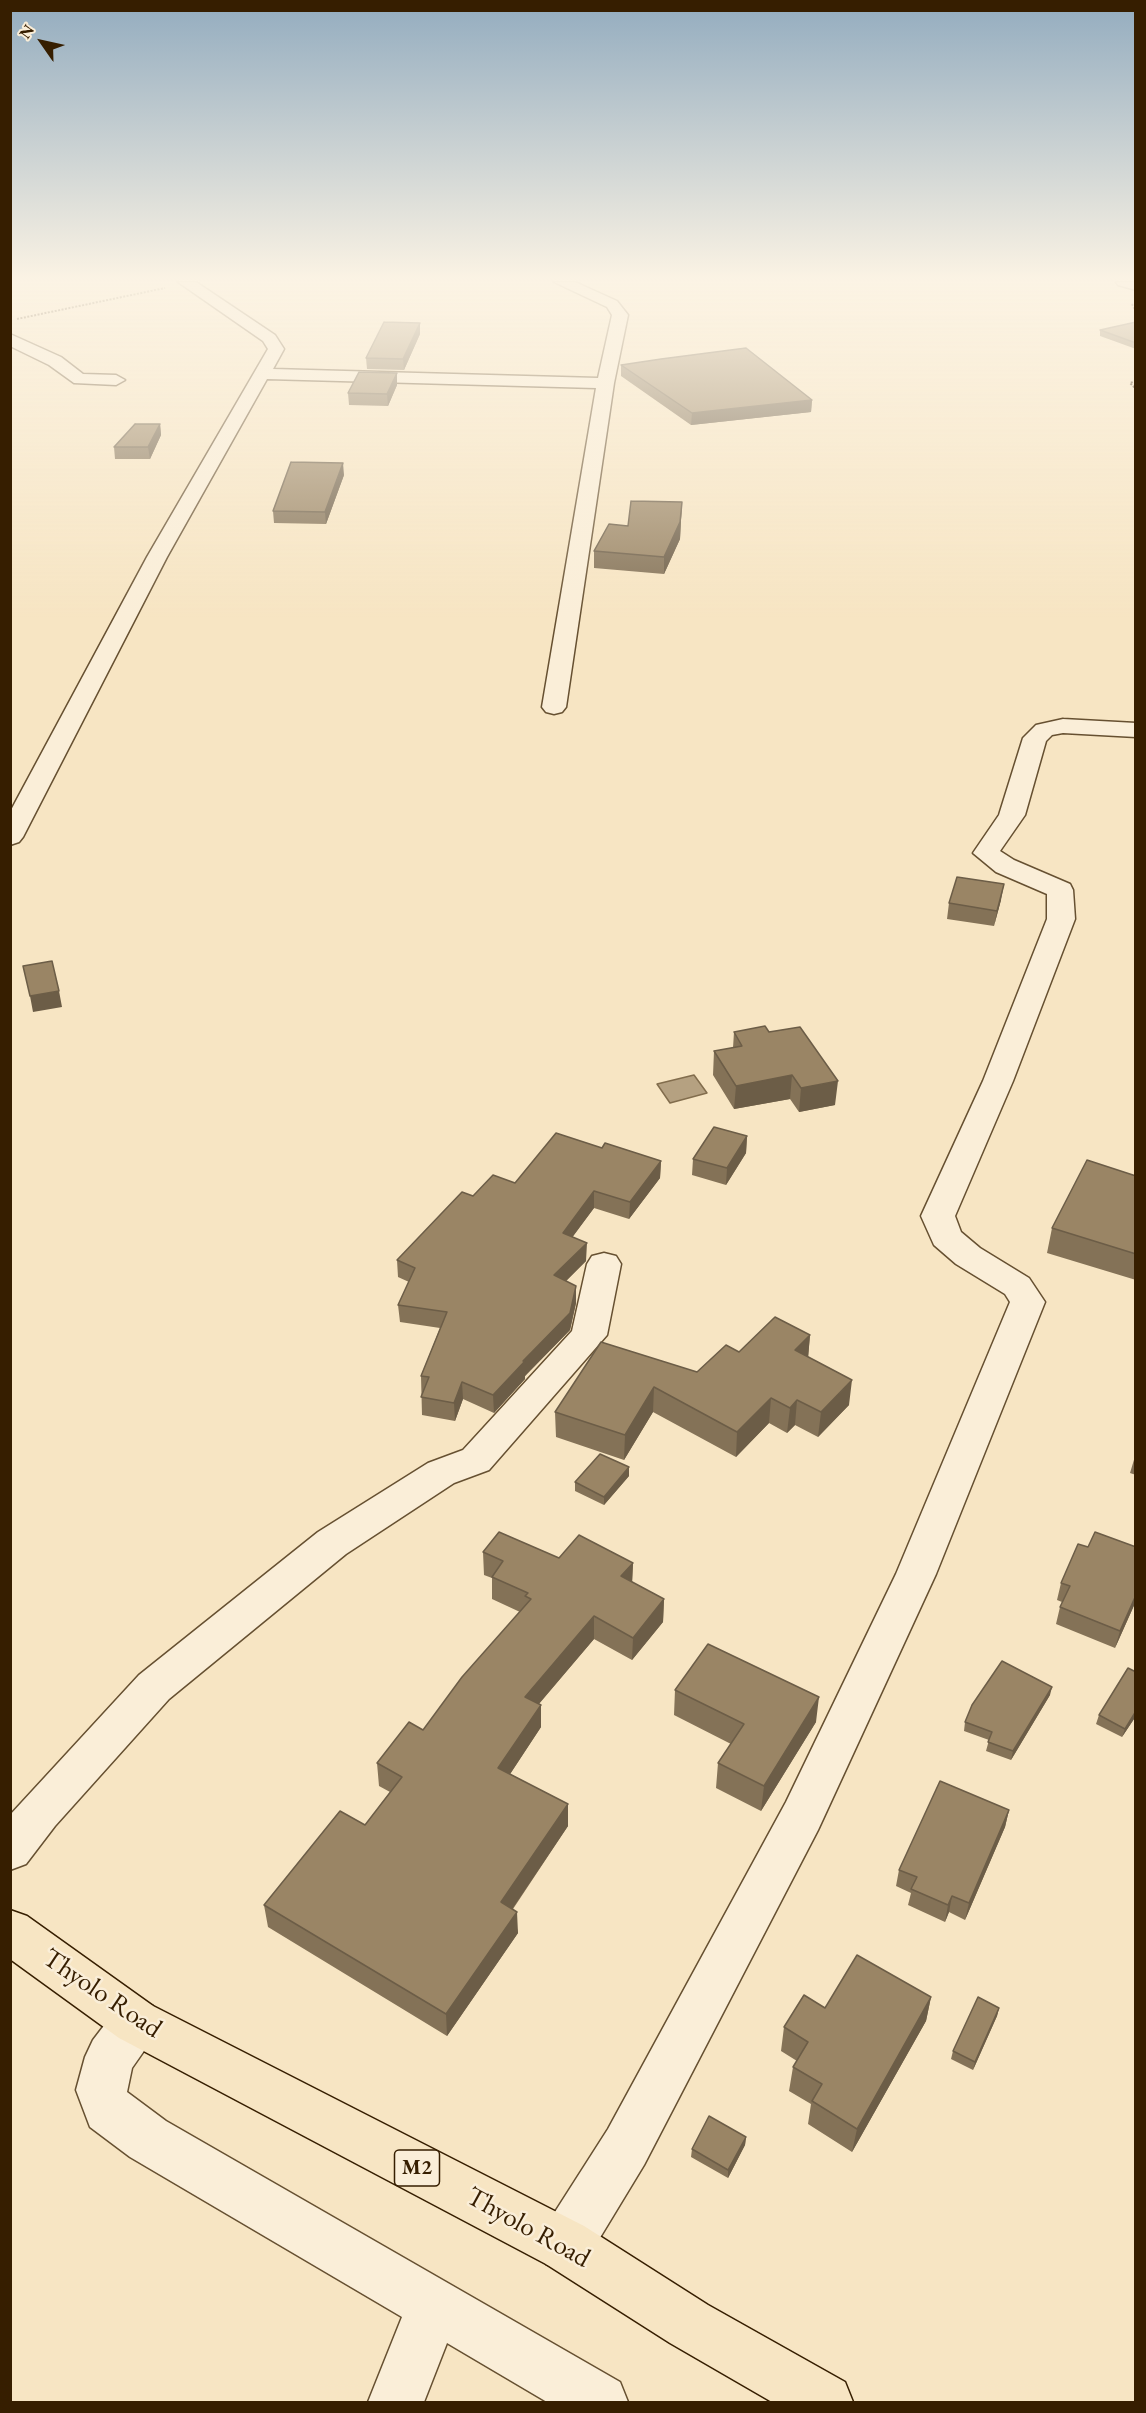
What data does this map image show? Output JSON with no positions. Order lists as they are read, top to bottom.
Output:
{
  "streets": {
    "highway": ["Thyolo Road", "M2"]
  },
  "north": "top left"
}
